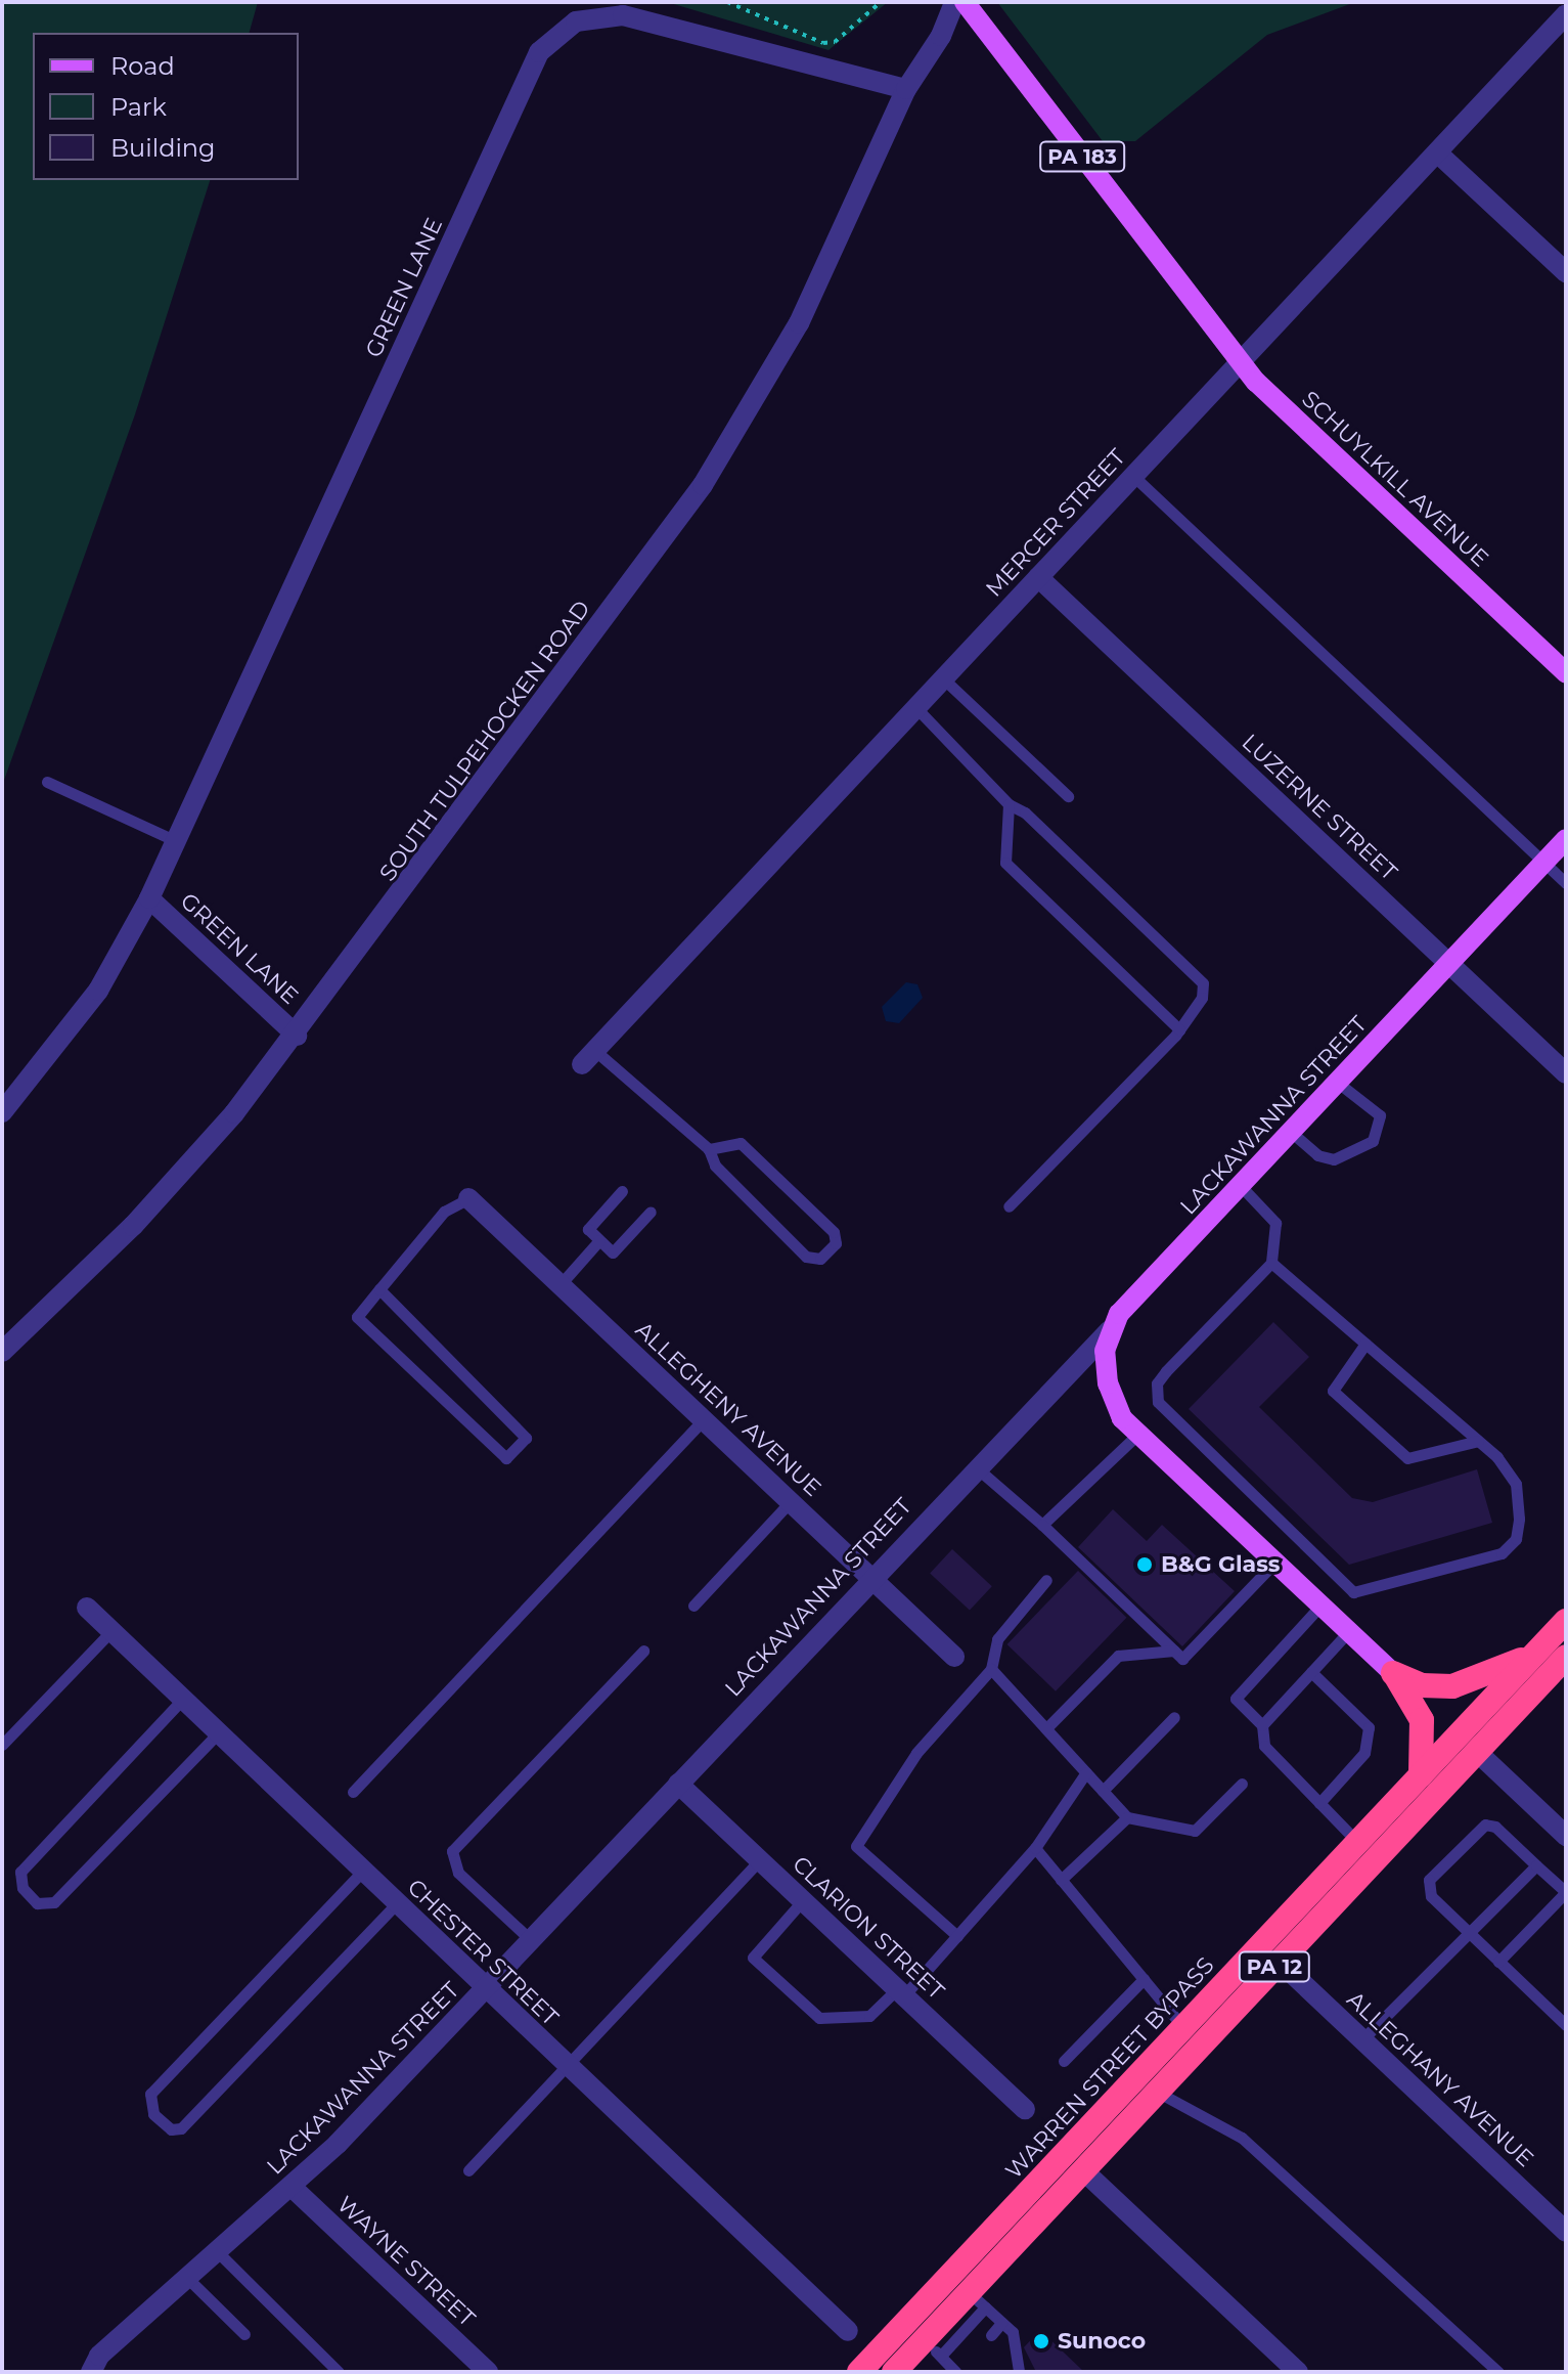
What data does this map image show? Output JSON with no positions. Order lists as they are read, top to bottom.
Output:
{
  "streets": {
    "highway": ["PA 12", "WARREN STREET BYPASS"],
    "main road": ["PA 183", "SCHUYLKILL AVENUE", "LACKAWANNA STREET"],
    "street": [
      "GREEN LANE",
      "MERCER STREET",
      "SOUTH TULPEHOCKEN ROAD",
      "LUZERNE STREET",
      "ALLEGHENY AVENUE",
      "CLARION STREET",
      "CHESTER STREET",
      "ALLEGHANY AVENUE",
      "WAYNE STREET"
    ]
  },
  "crossings": [
    ["GREEN LANE", "SOUTH TULPEHOCKEN ROAD"],
    ["SCHUYLKILL AVENUE", "MERCER STREET"],
    ["MERCER STREET", "LUZERNE STREET"],
    ["LUZERNE STREET", "LACKAWANNA STREET"],
    ["LACKAWANNA STREET", "ALLEGHENY AVENUE"],
    ["LACKAWANNA STREET", "CLARION STREET"],
    ["LACKAWANNA STREET", "CHESTER STREET"],
    ["LACKAWANNA STREET", "WAYNE STREET"],
    ["PA 12", "ALLEGHANY AVENUE"]
  ],
  "places": ["B&G Glass", "Sunoco"],
  "legend": ["Road", "Park", "Building"]
}
